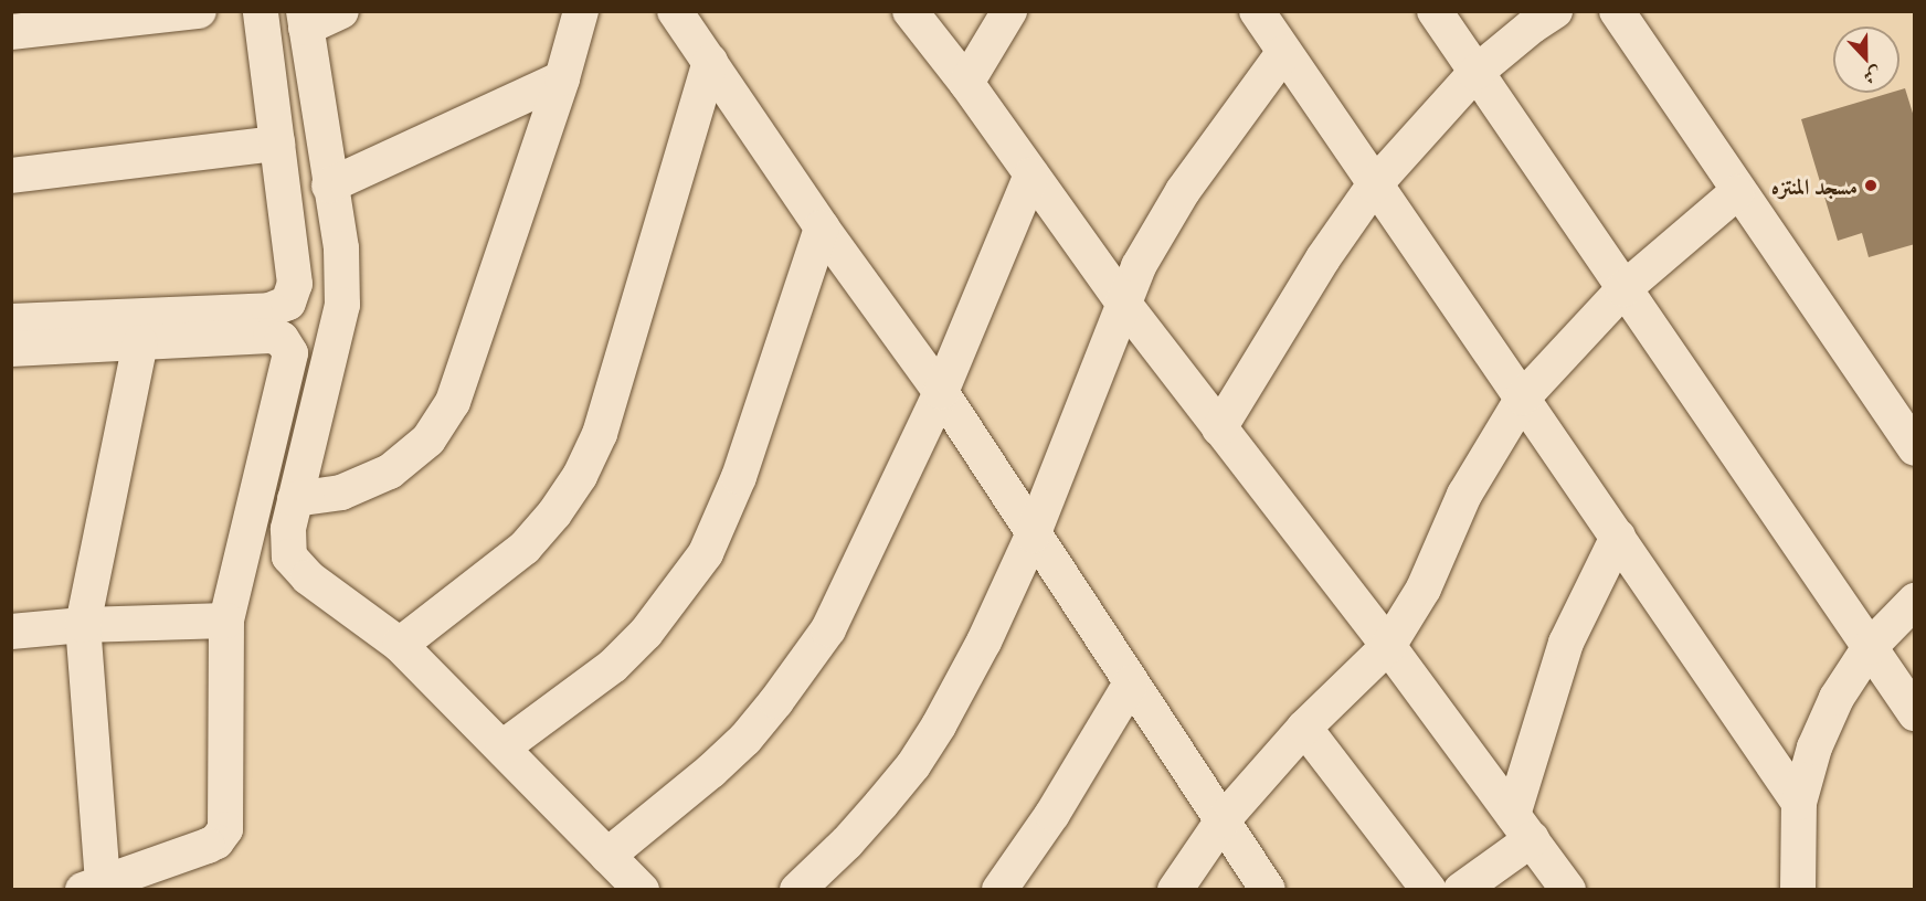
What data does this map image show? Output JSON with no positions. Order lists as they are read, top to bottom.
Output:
{
  "places": ["مسجد المنتزه"],
  "north": "bottom"
}
